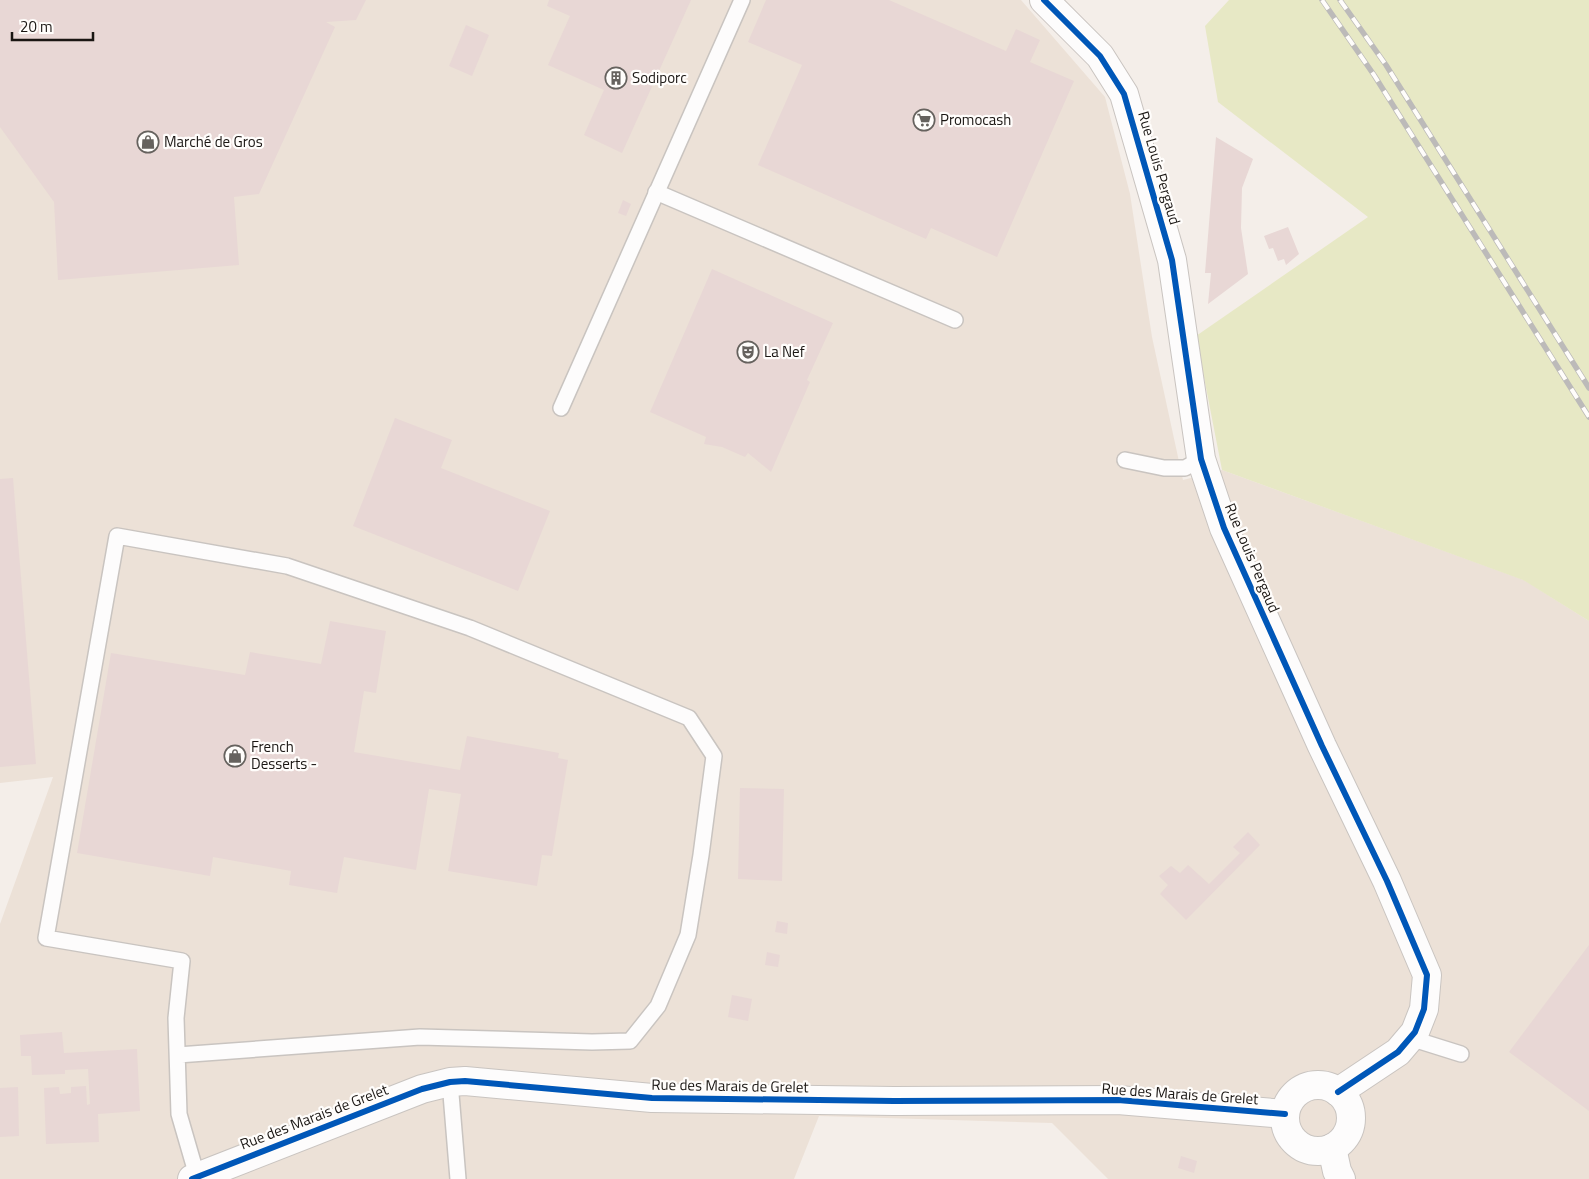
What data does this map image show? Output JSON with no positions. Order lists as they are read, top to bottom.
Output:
{
  "streets": {
    "street": ["Rue Louis Pergaud", "Rue des Marais de Grelet"]
  },
  "crossings": [
    ["Rue Louis Pergaud", "Rue des Marais de Grelet"]
  ],
  "places": {
    "building": ["Sodiporc"],
    "supermarket": ["Promocash"],
    "shop": ["Marché de Gros", "French Desserts -"],
    "theatre": ["La Nef"]
  },
  "scale_bar": "20 m"
}
